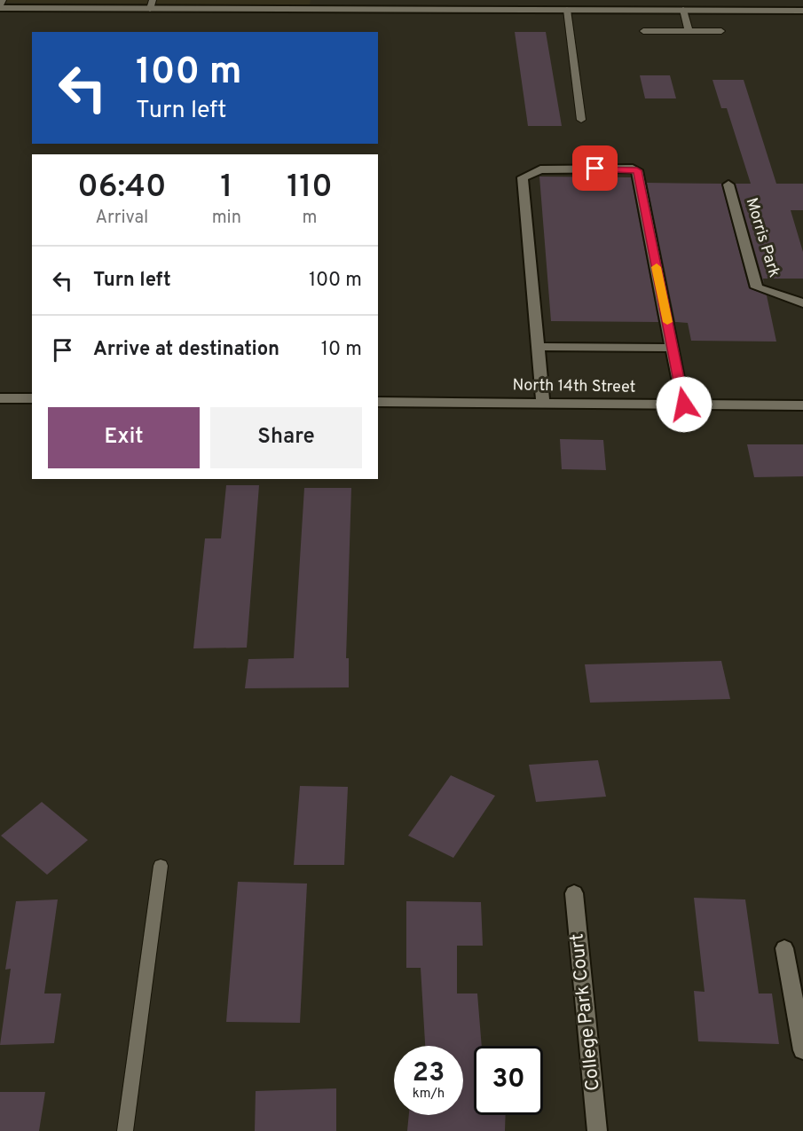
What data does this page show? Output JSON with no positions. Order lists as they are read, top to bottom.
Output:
{
  "streets": {
    "street": ["Morris Park", "North 14th Street", "College Park Court"]
  },
  "page": {
    "turn": ["100 m", "Turn left"],
    "eta": [
      "06:40",
      "Arrival",
      "1",
      "min",
      "110",
      "m"
    ],
    "list": [
      {
        "name": "Turn left",
        "value": "100 m"
      },
      {
        "name": "Arrive at destination",
        "value": "10 m"
      }
    ],
    "buttons": ["Exit", "Share"],
    "speed": "23 km/h",
    "limit": "30"
  }
}
